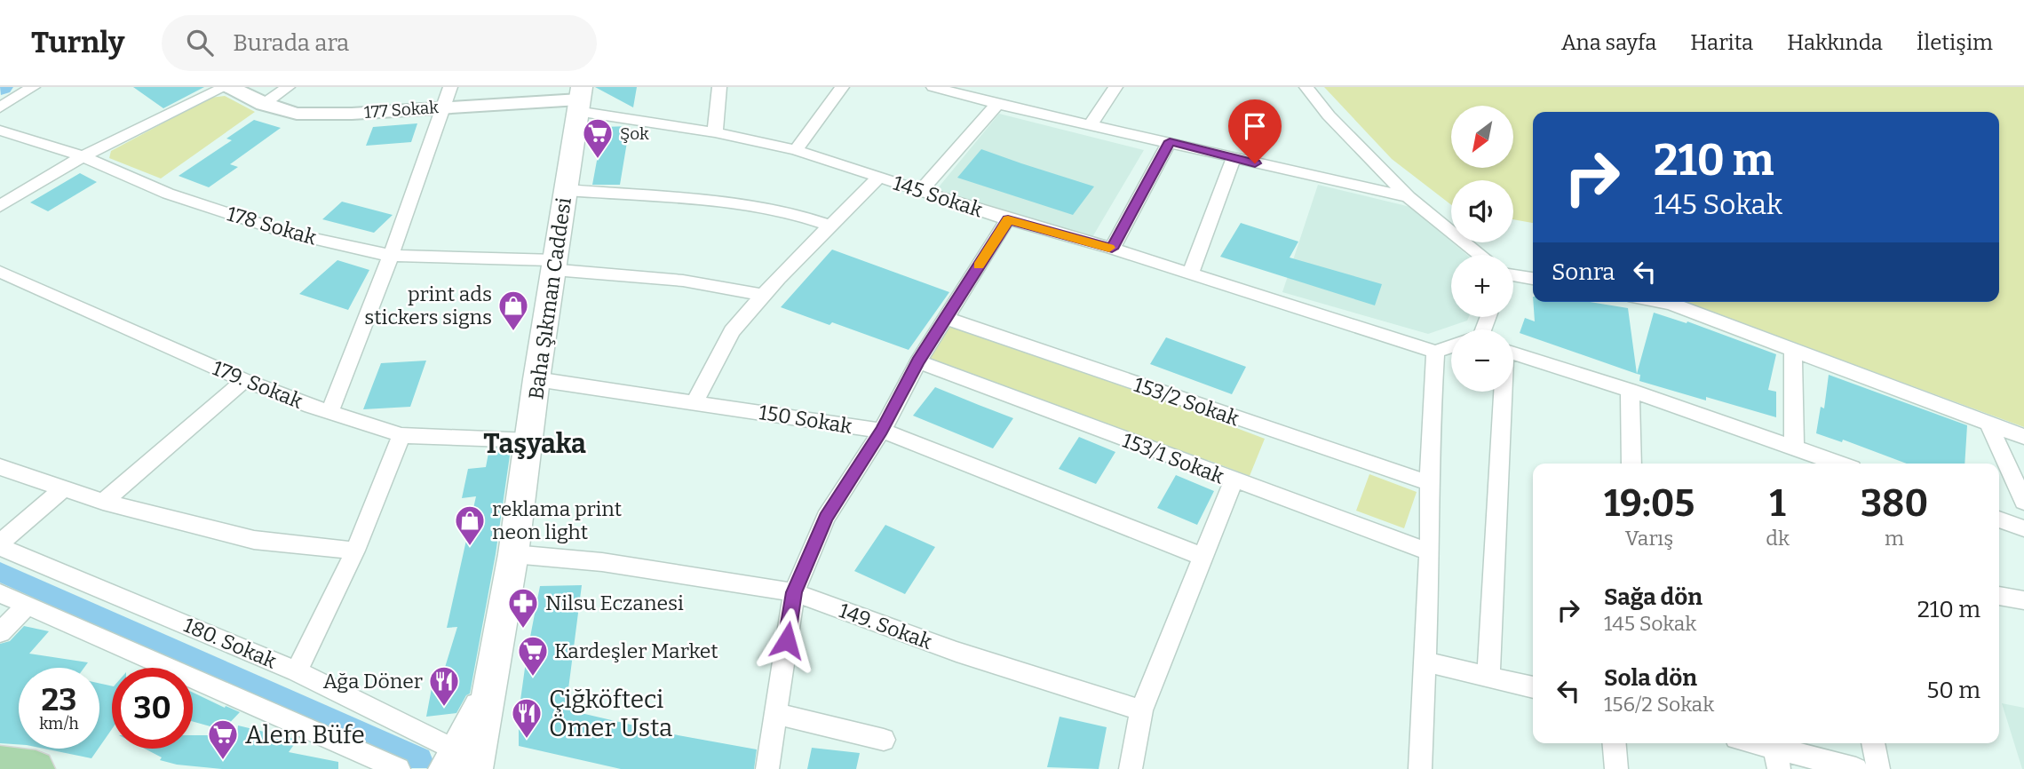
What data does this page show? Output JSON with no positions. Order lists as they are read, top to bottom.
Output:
{
  "streets": {
    "main road": ["Baha Şıkman Caddesi"],
    "street": [
      "177 Sokak",
      "145 Sokak",
      "178 Sokak",
      "179. Sokak",
      "153/2 Sokak",
      "150 Sokak",
      "153/1 Sokak",
      "149. Sokak",
      "180. Sokak"
    ]
  },
  "crossings": [
    ["177 Sokak", "145 Sokak"],
    ["177 Sokak", "Baha Şıkman Caddesi"],
    ["145 Sokak", "Baha Şıkman Caddesi"],
    ["178 Sokak", "Baha Şıkman Caddesi"],
    ["Baha Şıkman Caddesi", "179. Sokak"],
    ["Baha Şıkman Caddesi", "150 Sokak"],
    ["Baha Şıkman Caddesi", "149. Sokak"],
    ["Baha Şıkman Caddesi", "180. Sokak"]
  ],
  "districts": ["Taşyaka"],
  "places": {
    "supermarket": ["Şok", "Kardeşler Market", "Alem Büfe"],
    "shop": ["print ads stickers signs", "reklama print neon light"],
    "pharmacy": ["Nilsu Eczanesi"],
    "restaurant": ["Ağa Döner", "Çiğköfteci Ömer Usta"]
  },
  "north": "bottom left",
  "page": {
    "header": "Turnly",
    "search": "Burada ara",
    "nav": [
      "Ana sayfa",
      "Harita",
      "Hakkında",
      "İletişim"
    ],
    "map_buttons": ["+", "−"],
    "turn": ["210 m", "145 Sokak"],
    "then": "Sonra",
    "eta": [
      "19:05",
      "Varış",
      "1",
      "dk",
      "380",
      "m"
    ],
    "list": [
      {
        "name": "Sağa dön",
        "note": "145 Sokak",
        "value": "210 m"
      },
      {
        "name": "Sola dön",
        "note": "156/2 Sokak",
        "value": "50 m"
      }
    ],
    "speed": "23 km/h",
    "limit": "30"
  }
}
